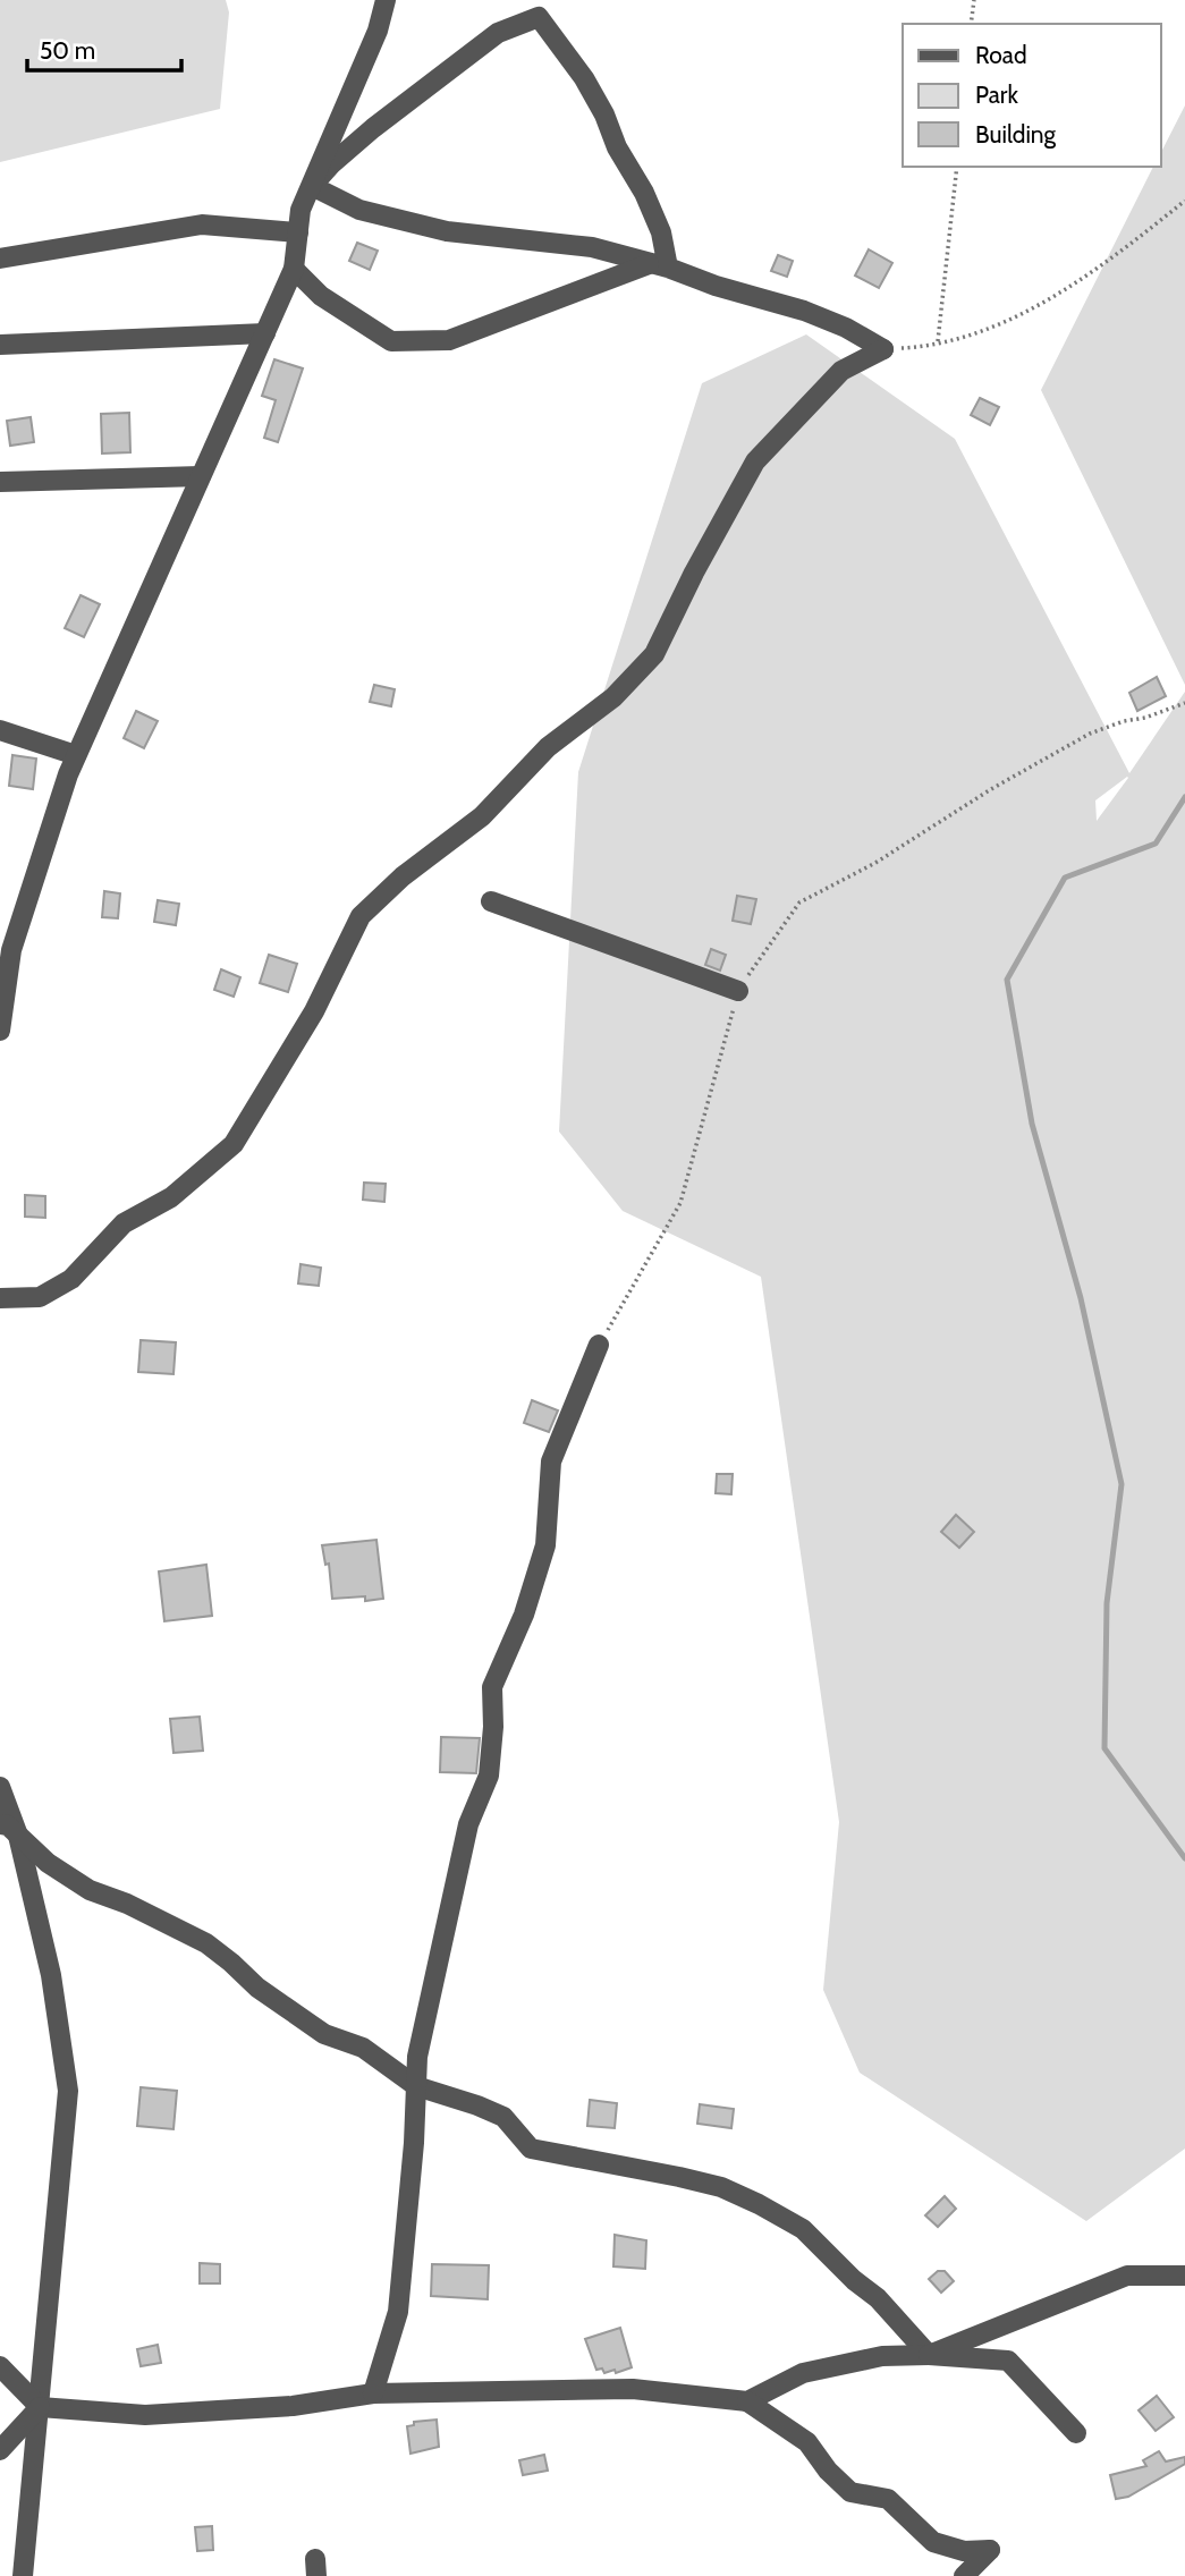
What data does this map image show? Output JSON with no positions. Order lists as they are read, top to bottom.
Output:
{
  "legend": ["Road", "Park", "Building"],
  "scale_bar": "50 m"
}
